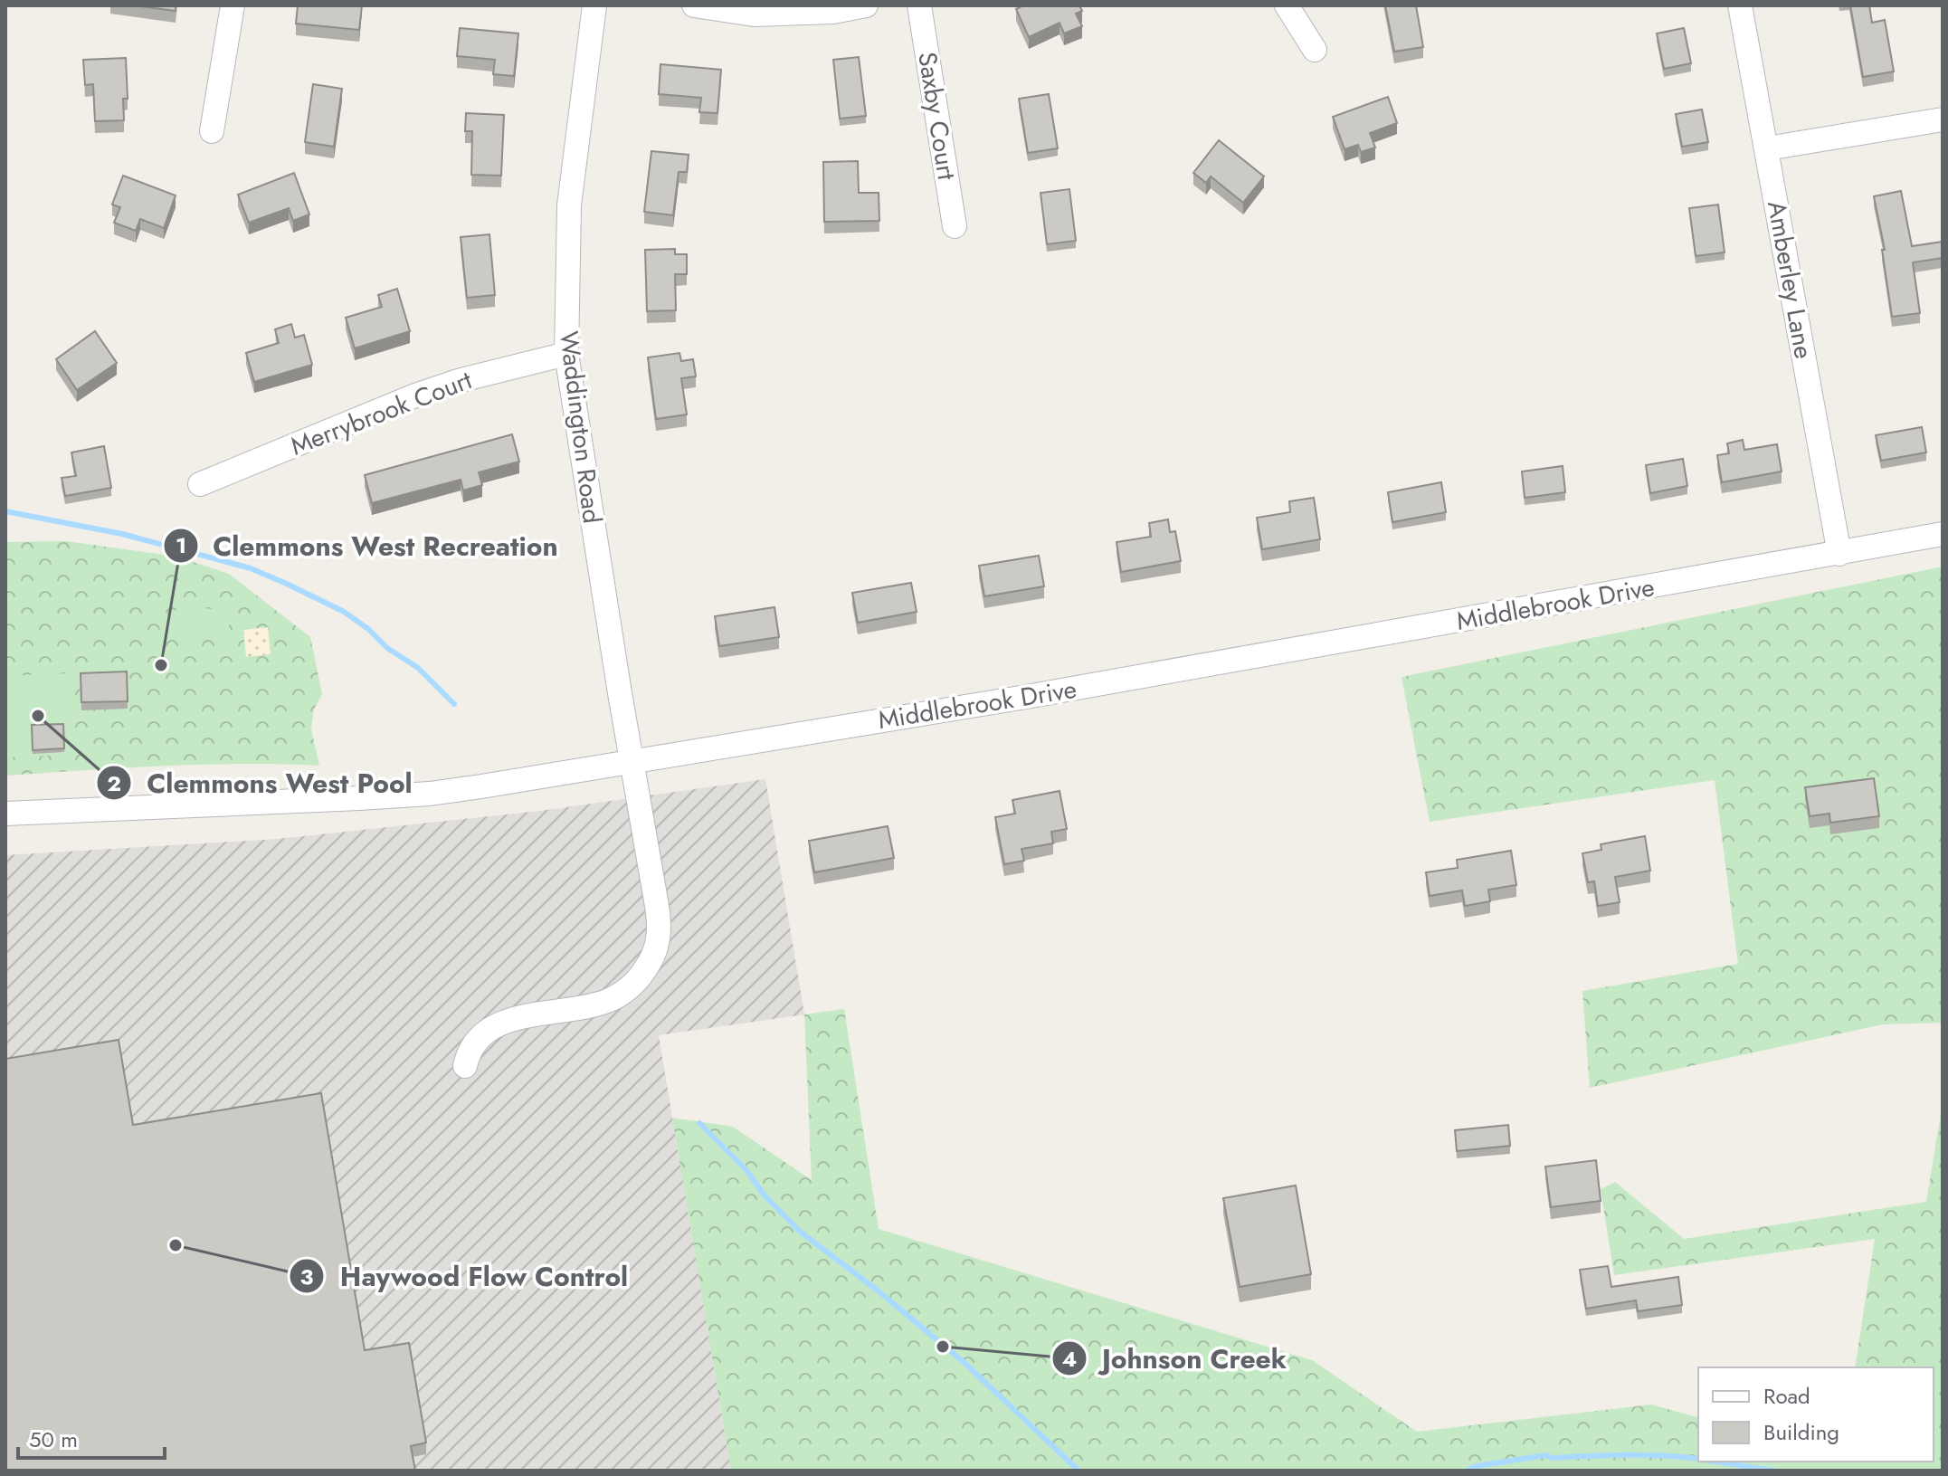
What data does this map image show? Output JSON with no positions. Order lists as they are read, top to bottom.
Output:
{
  "streets": {
    "street": [
      "Saxby Court",
      "Amberley Lane",
      "Merrybrook Court",
      "Waddington Road",
      "Middlebrook Drive"
    ]
  },
  "crossings": [
    ["Amberley Lane", "Middlebrook Drive"],
    ["Merrybrook Court", "Waddington Road"],
    ["Waddington Road", "Middlebrook Drive"]
  ],
  "places": [
    "Clemmons West Recreation",
    "Clemmons West Pool",
    "Haywood Flow Control",
    "Johnson Creek"
  ],
  "legend": ["Road", "Building"],
  "scale_bar": "50 m"
}
